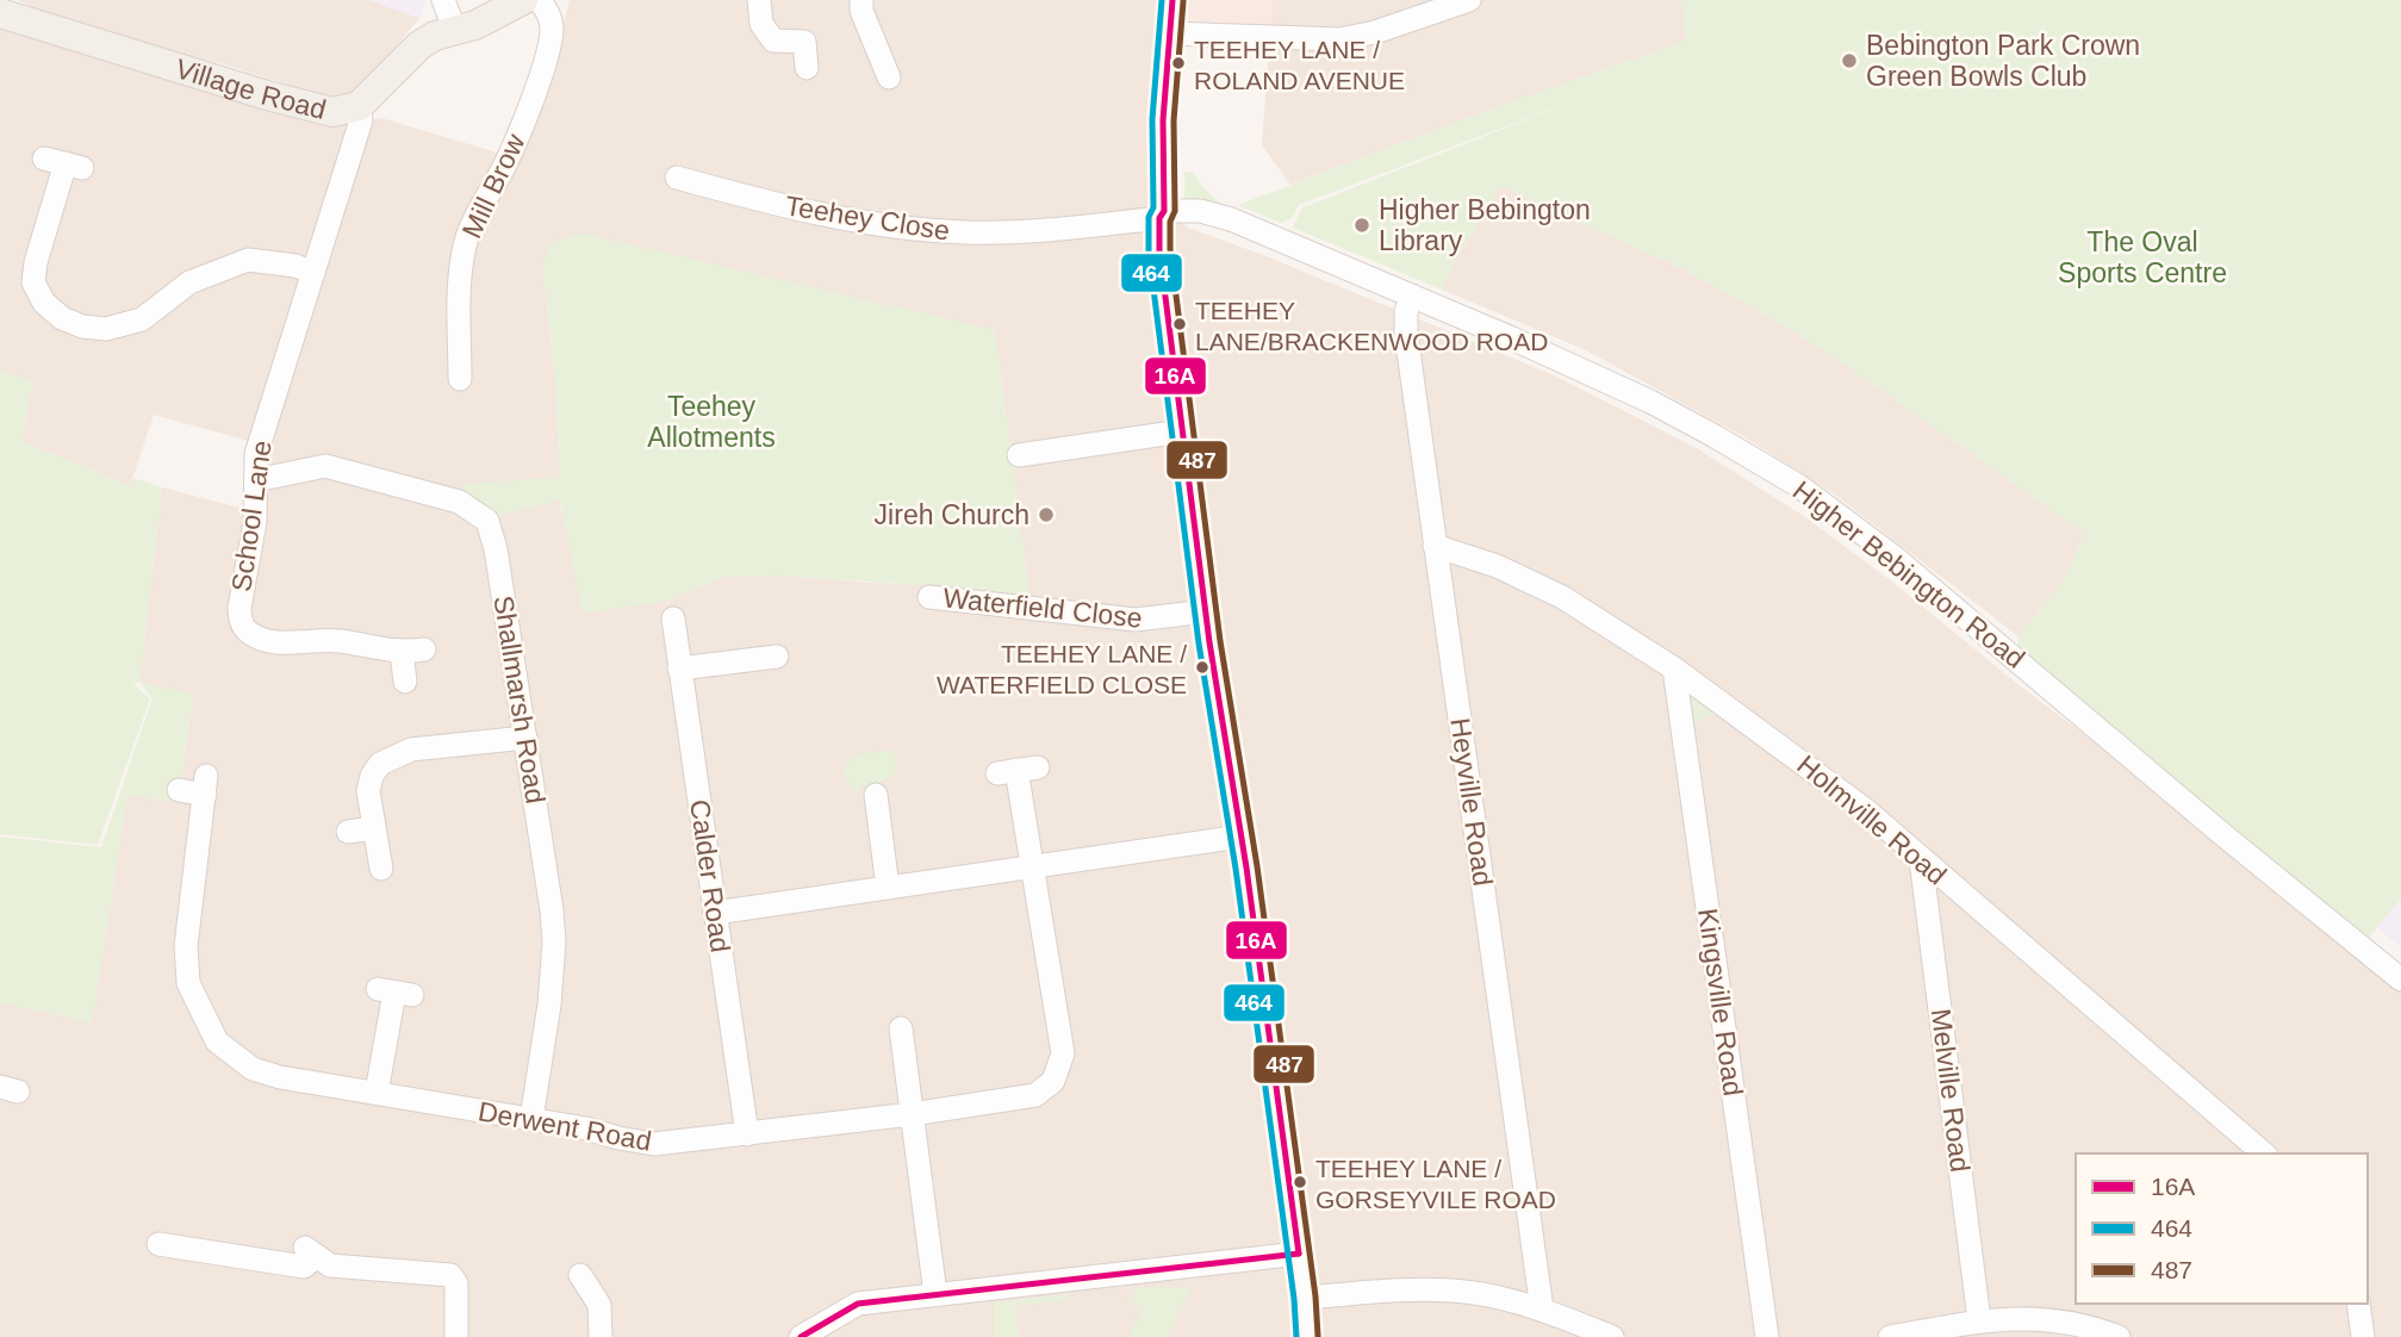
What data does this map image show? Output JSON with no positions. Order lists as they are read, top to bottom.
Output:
{
  "streets": {
    "main road": ["Village Road"],
    "street": [
      "Mill Brow",
      "Teehey Close",
      "School Lane",
      "Higher Bebington Road",
      "Waterfield Close",
      "Shallmarsh Road",
      "Heyville Road",
      "Holmville Road",
      "Calder Road",
      "Kingsville Road",
      "Melville Road",
      "Derwent Road"
    ]
  },
  "crossings": [
    ["Village Road", "School Lane"],
    ["Teehey Close", "Higher Bebington Road"],
    ["School Lane", "Shallmarsh Road"],
    ["Higher Bebington Road", "Heyville Road"],
    ["Shallmarsh Road", "Derwent Road"],
    ["Heyville Road", "Holmville Road"],
    ["Holmville Road", "Kingsville Road"],
    ["Holmville Road", "Melville Road"],
    ["Calder Road", "Derwent Road"]
  ],
  "parks": ["The Oval Sports Centre", "Teehey Allotments"],
  "places": [
    "Bebington Park Crown Green Bowls Club",
    "TEEHEY LANE / ROLAND AVENUE",
    "Higher Bebington Library",
    "TEEHEY LANE/BRACKENWOOD ROAD",
    "Jireh Church",
    "TEEHEY LANE / WATERFIELD CLOSE",
    "TEEHEY LANE / GORSEYVILE ROAD"
  ],
  "lines": ["transit line 16A", "transit line 464", "transit line 487"],
  "legend": ["16A", "464", "487"]
}
